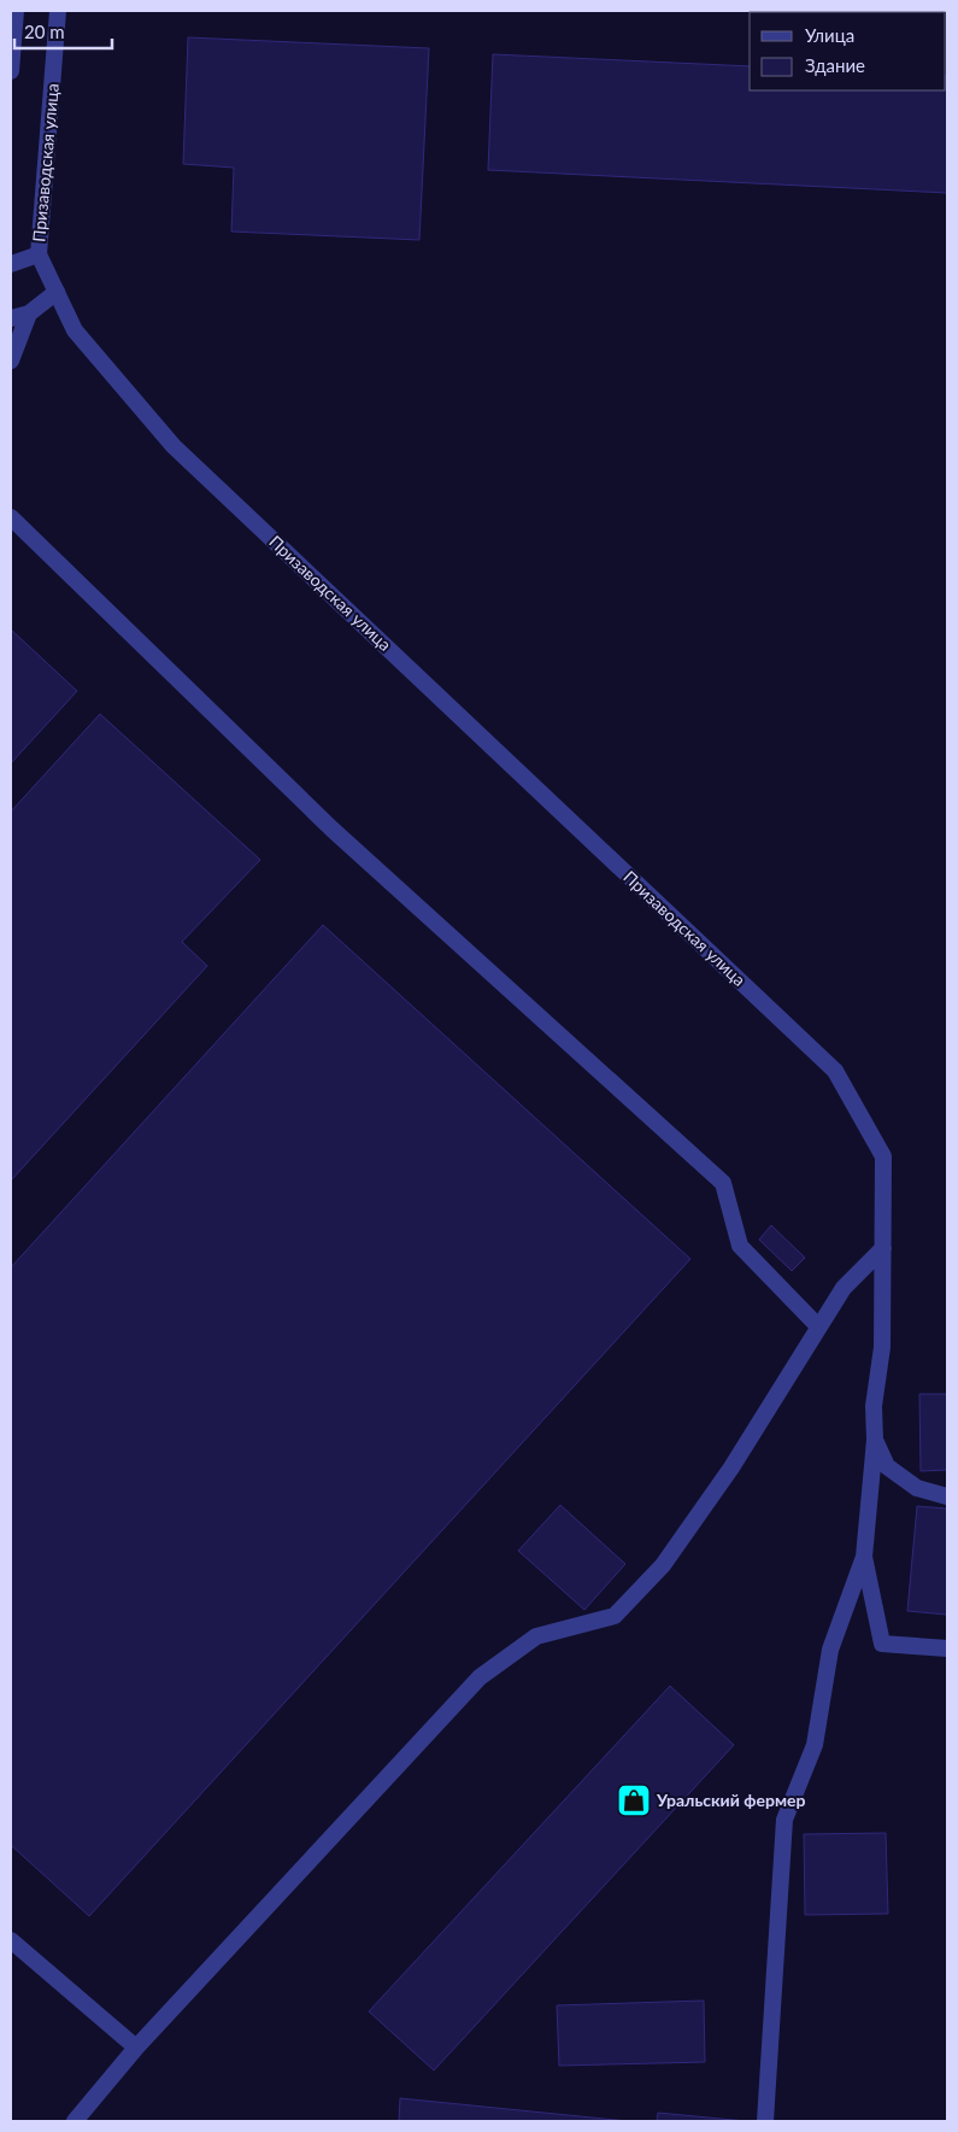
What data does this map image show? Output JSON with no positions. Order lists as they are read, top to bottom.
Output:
{
  "streets": {
    "street": ["Призаводская улица"]
  },
  "places": {
    "shop": ["Уральский фермер"]
  },
  "legend": ["Улица", "Здание"],
  "scale_bar": "20 m"
}
